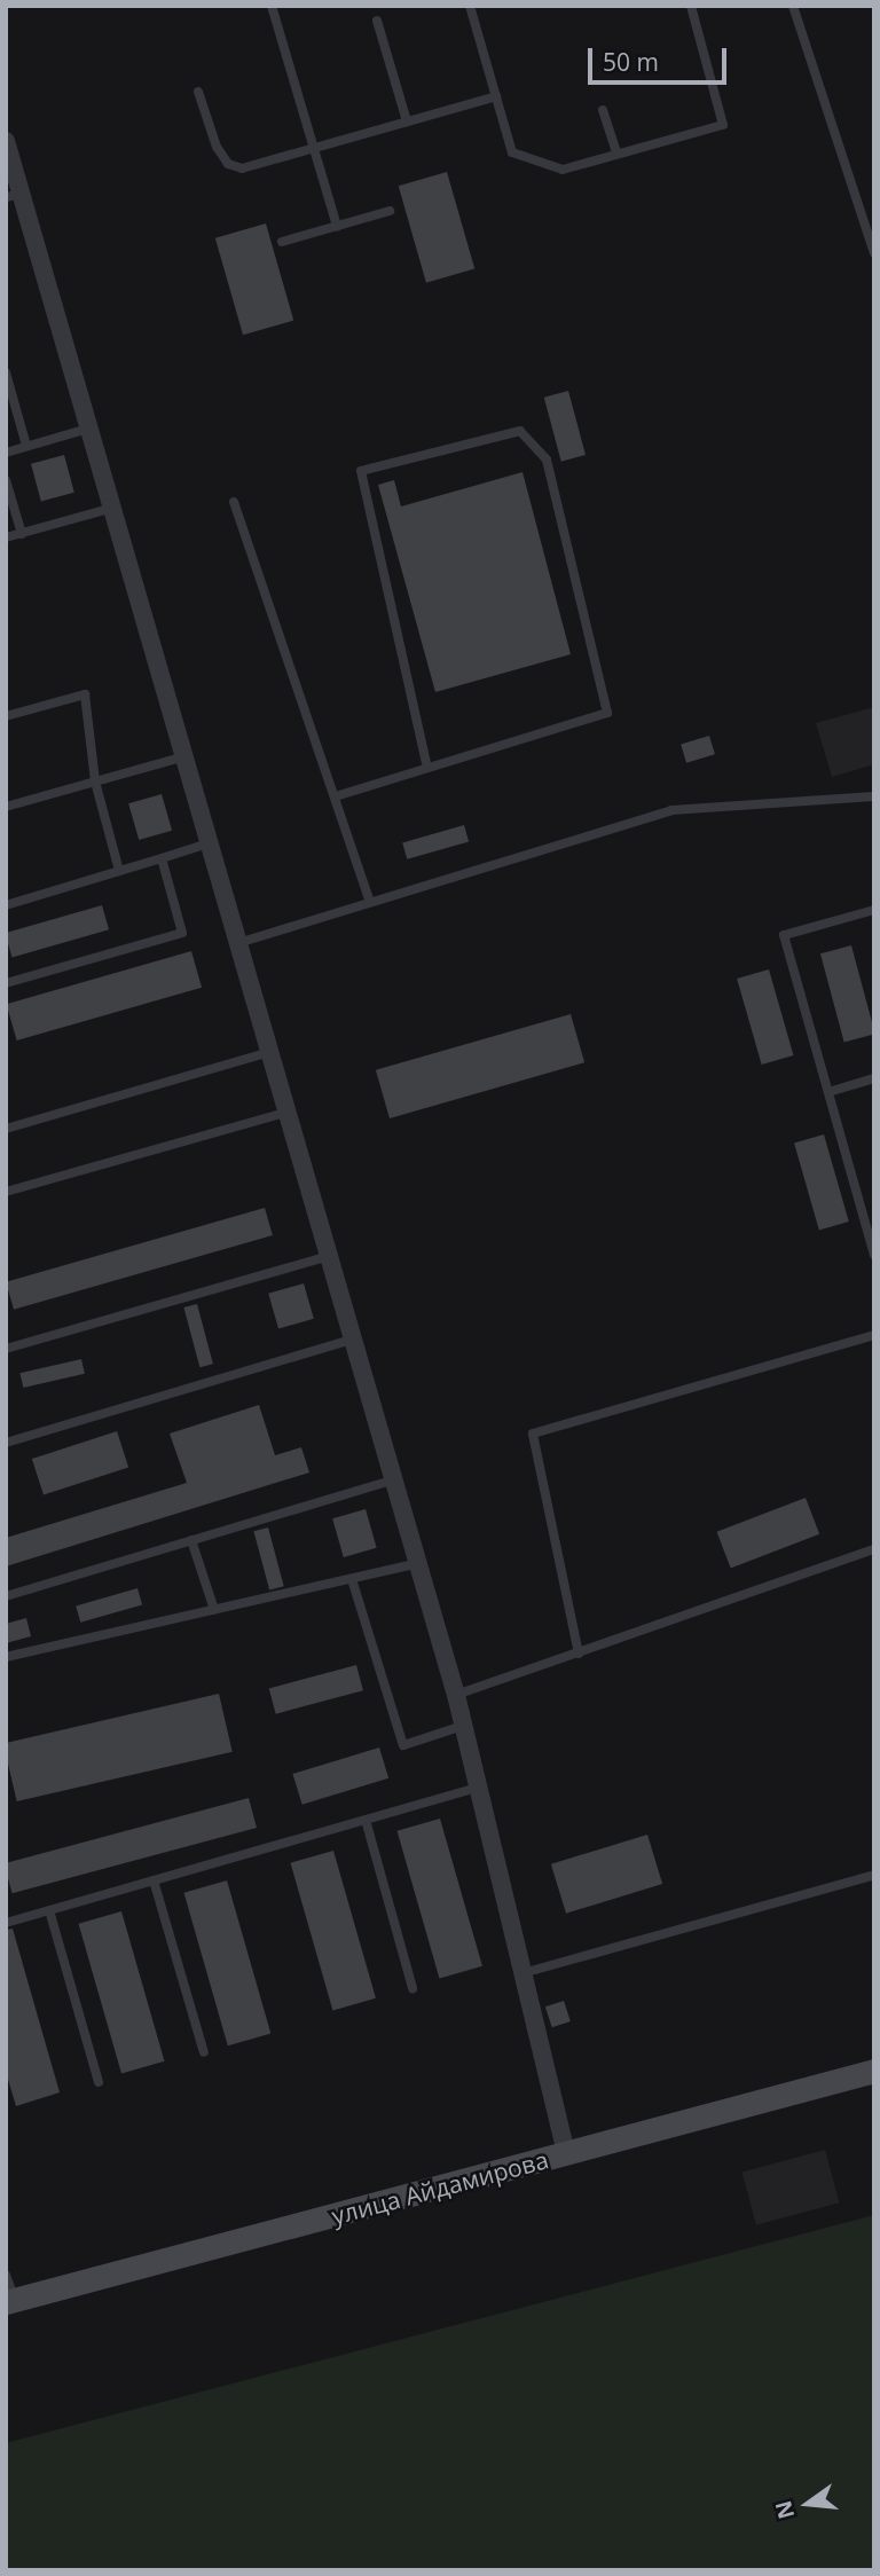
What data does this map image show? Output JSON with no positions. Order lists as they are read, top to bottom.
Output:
{
  "streets": {
    "main road": ["улица Айдамирова"]
  },
  "scale_bar": "50 m",
  "north": "left"
}
